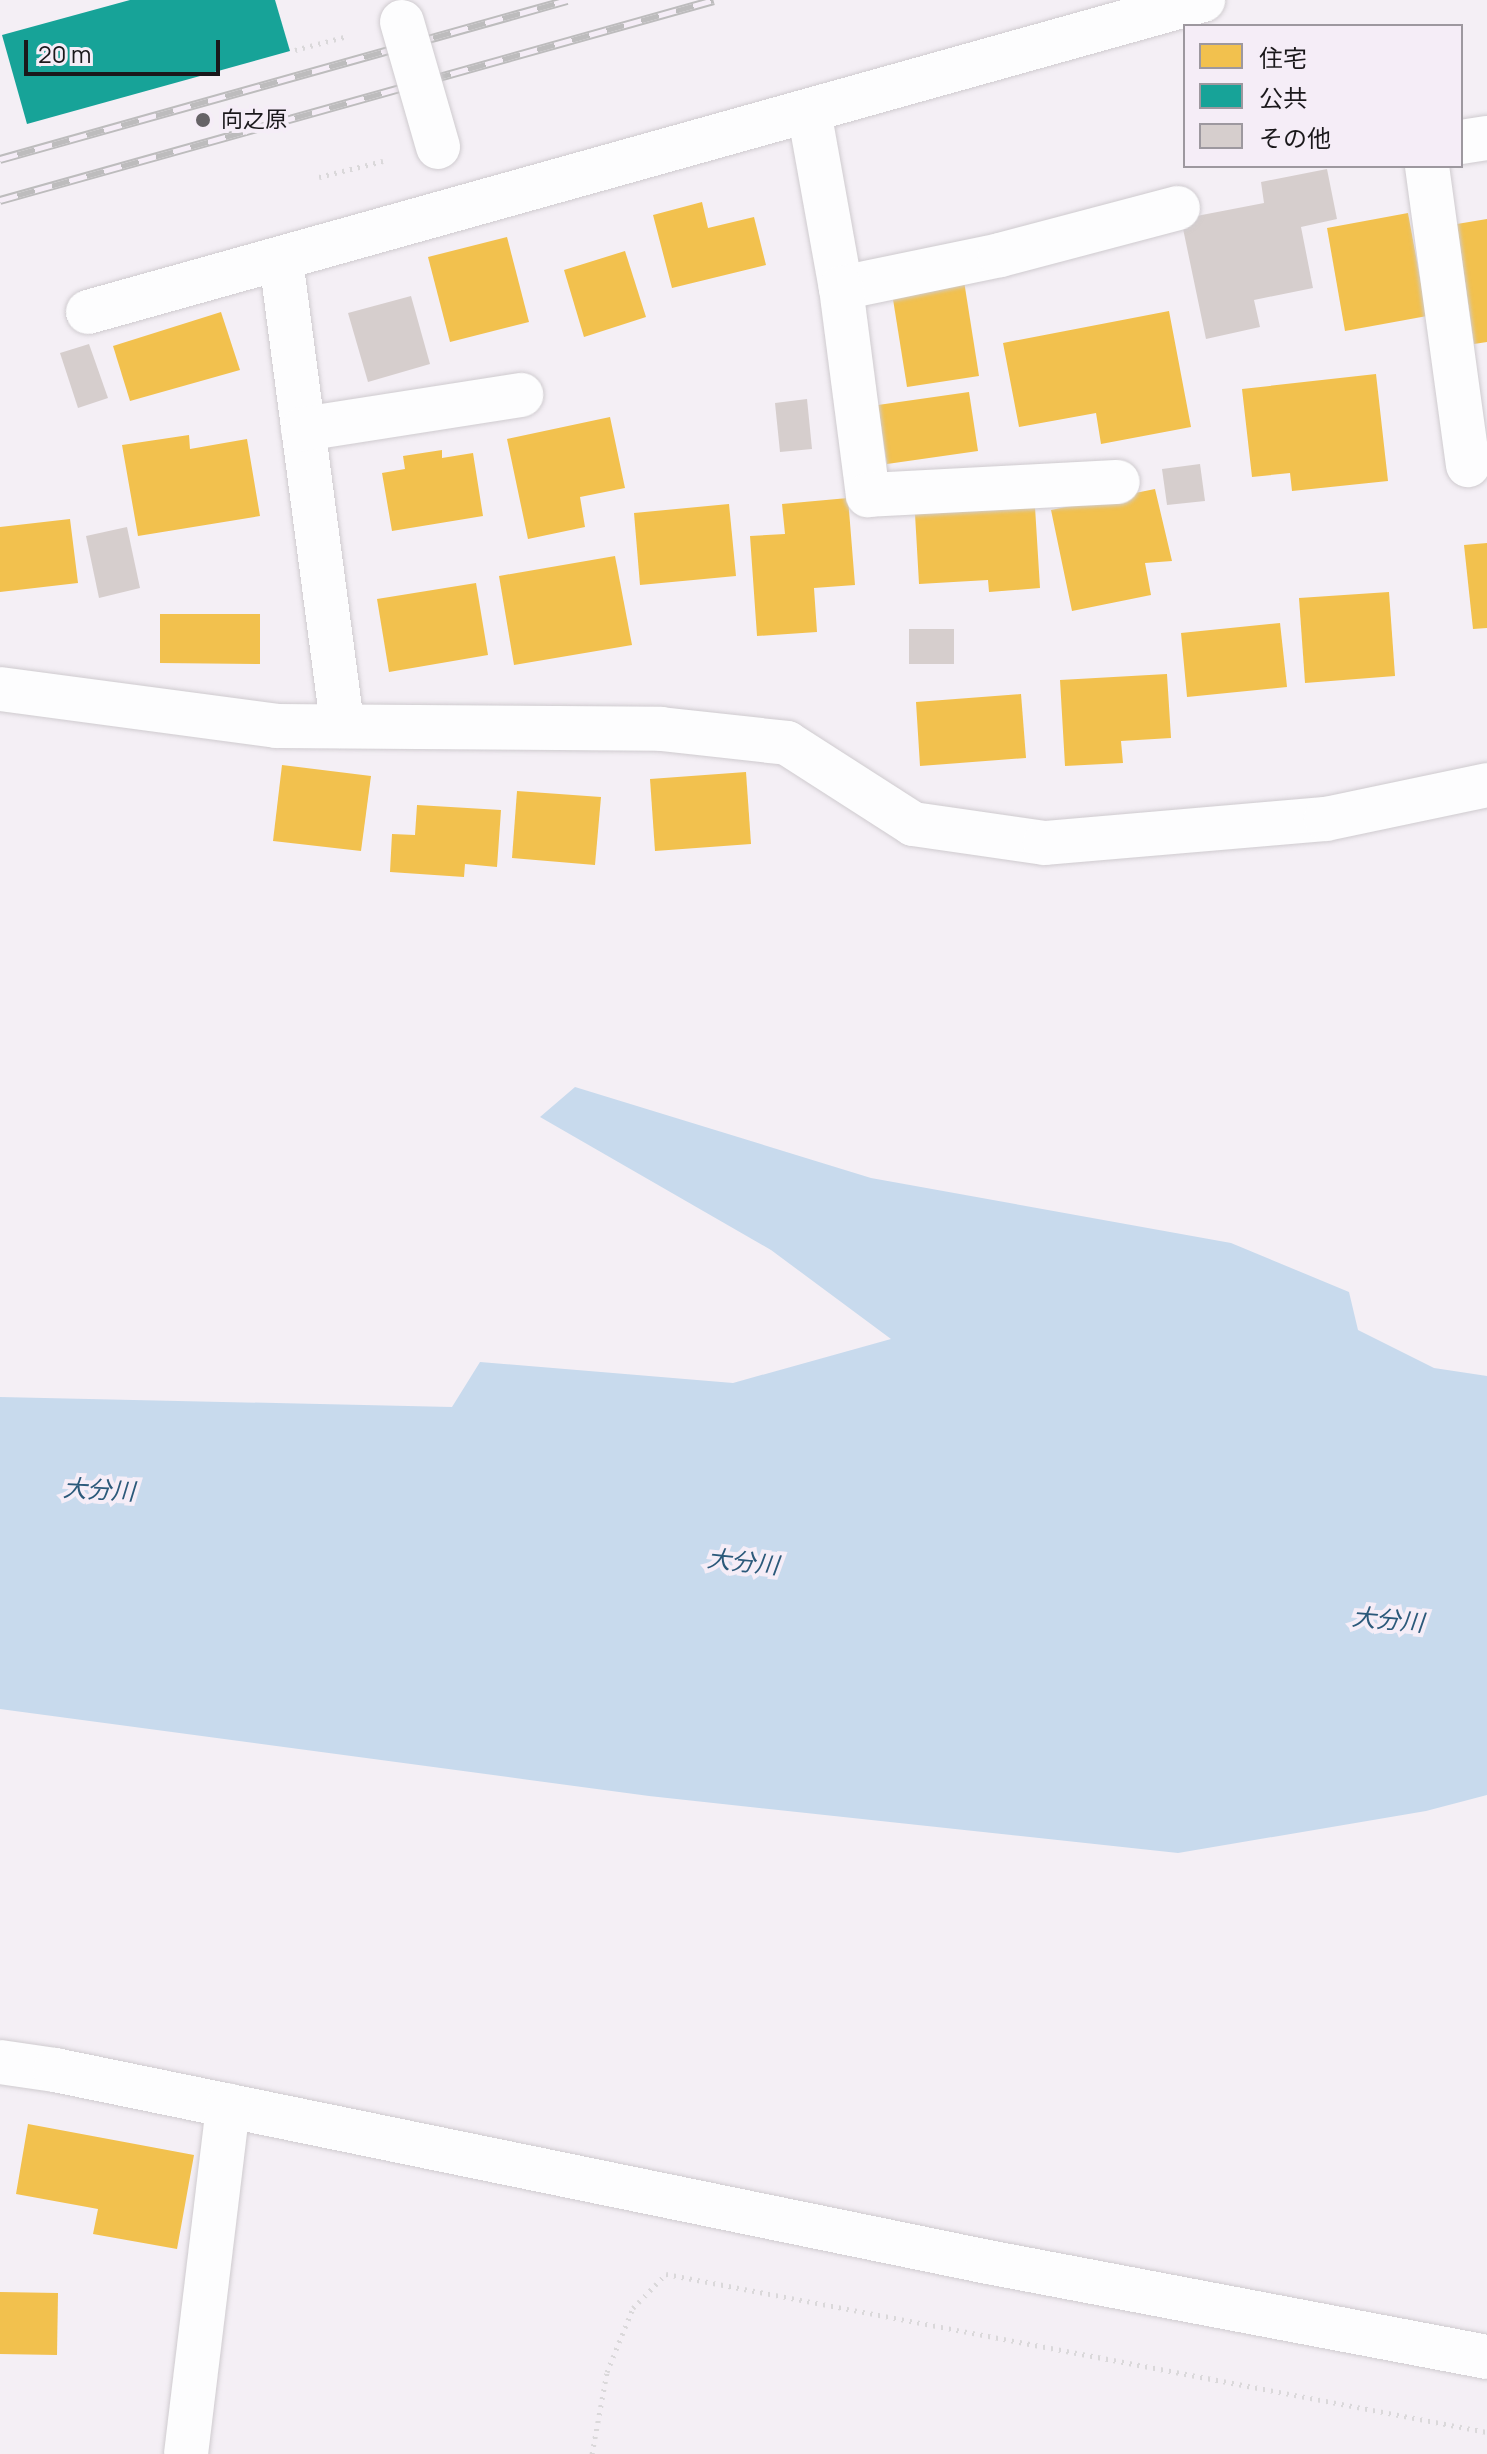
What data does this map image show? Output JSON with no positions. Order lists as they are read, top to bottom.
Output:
{
  "water": ["大分川"],
  "places": ["向之原"],
  "legend": ["住宅", "公共", "その他"],
  "scale_bar": "20 m"
}
